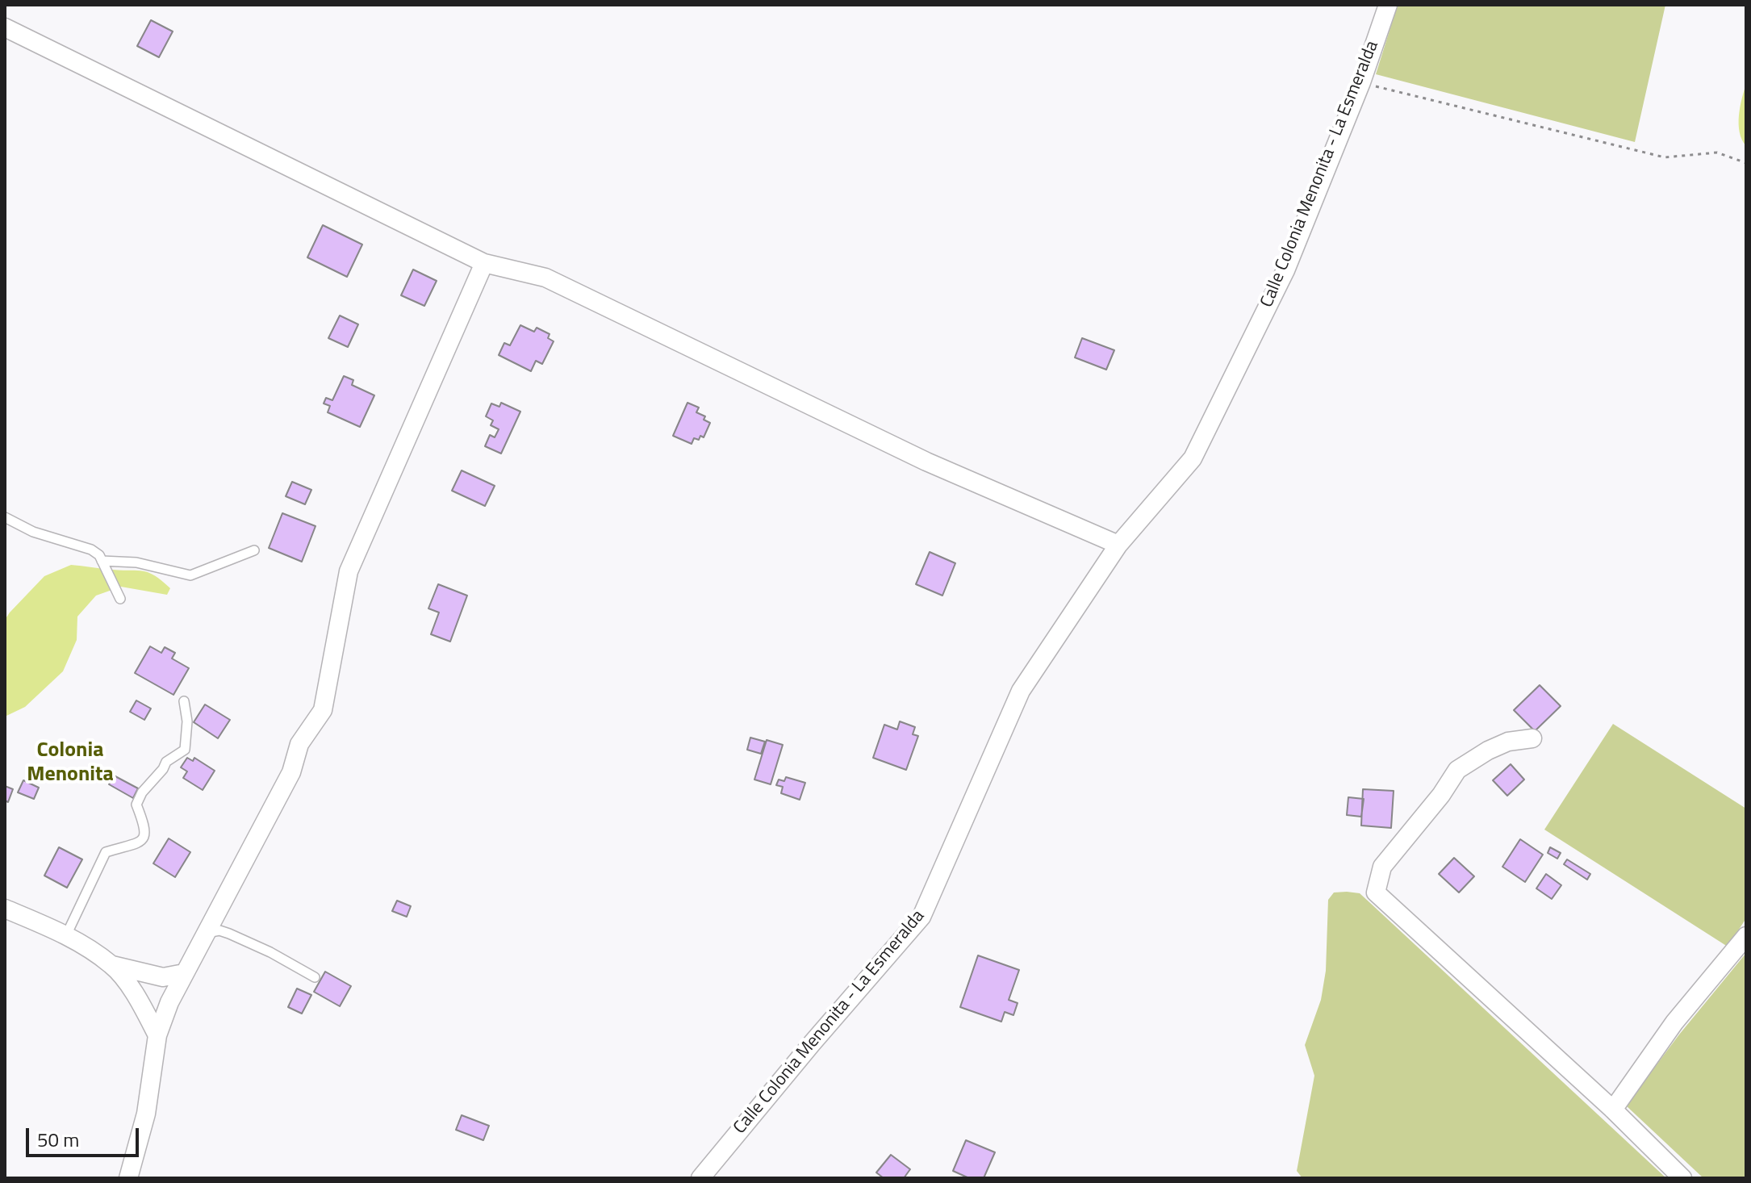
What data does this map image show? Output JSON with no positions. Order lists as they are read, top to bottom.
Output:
{
  "streets": {
    "street": ["Calle Colonia Menonita - La Esmeralda"]
  },
  "districts": ["Colonia Menonita"],
  "scale_bar": "50 m"
}
